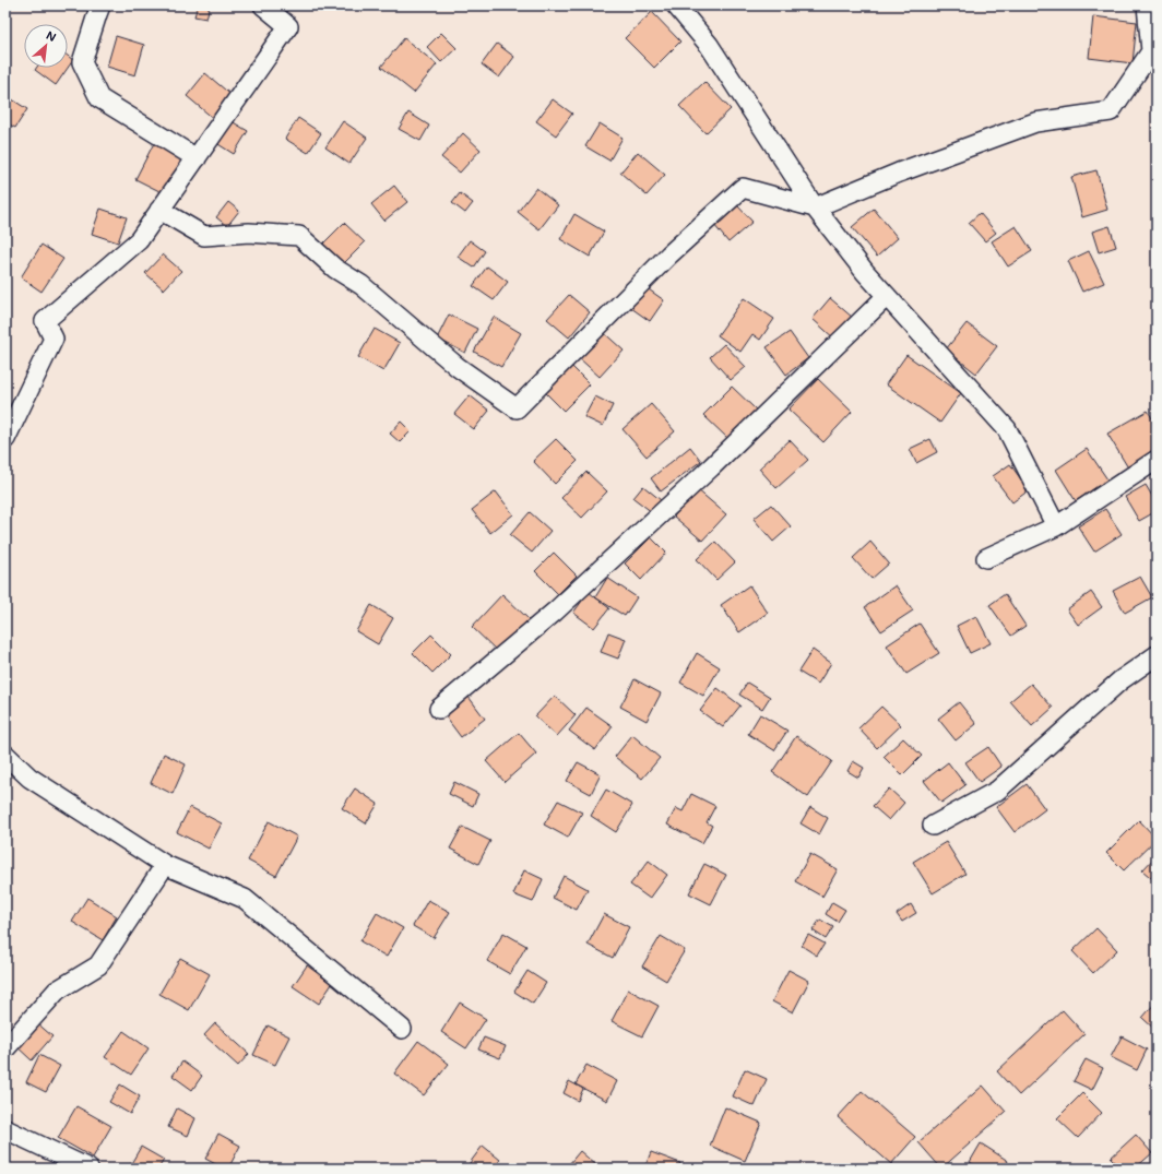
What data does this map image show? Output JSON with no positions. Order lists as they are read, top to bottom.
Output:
{
  "north": "top right"
}
